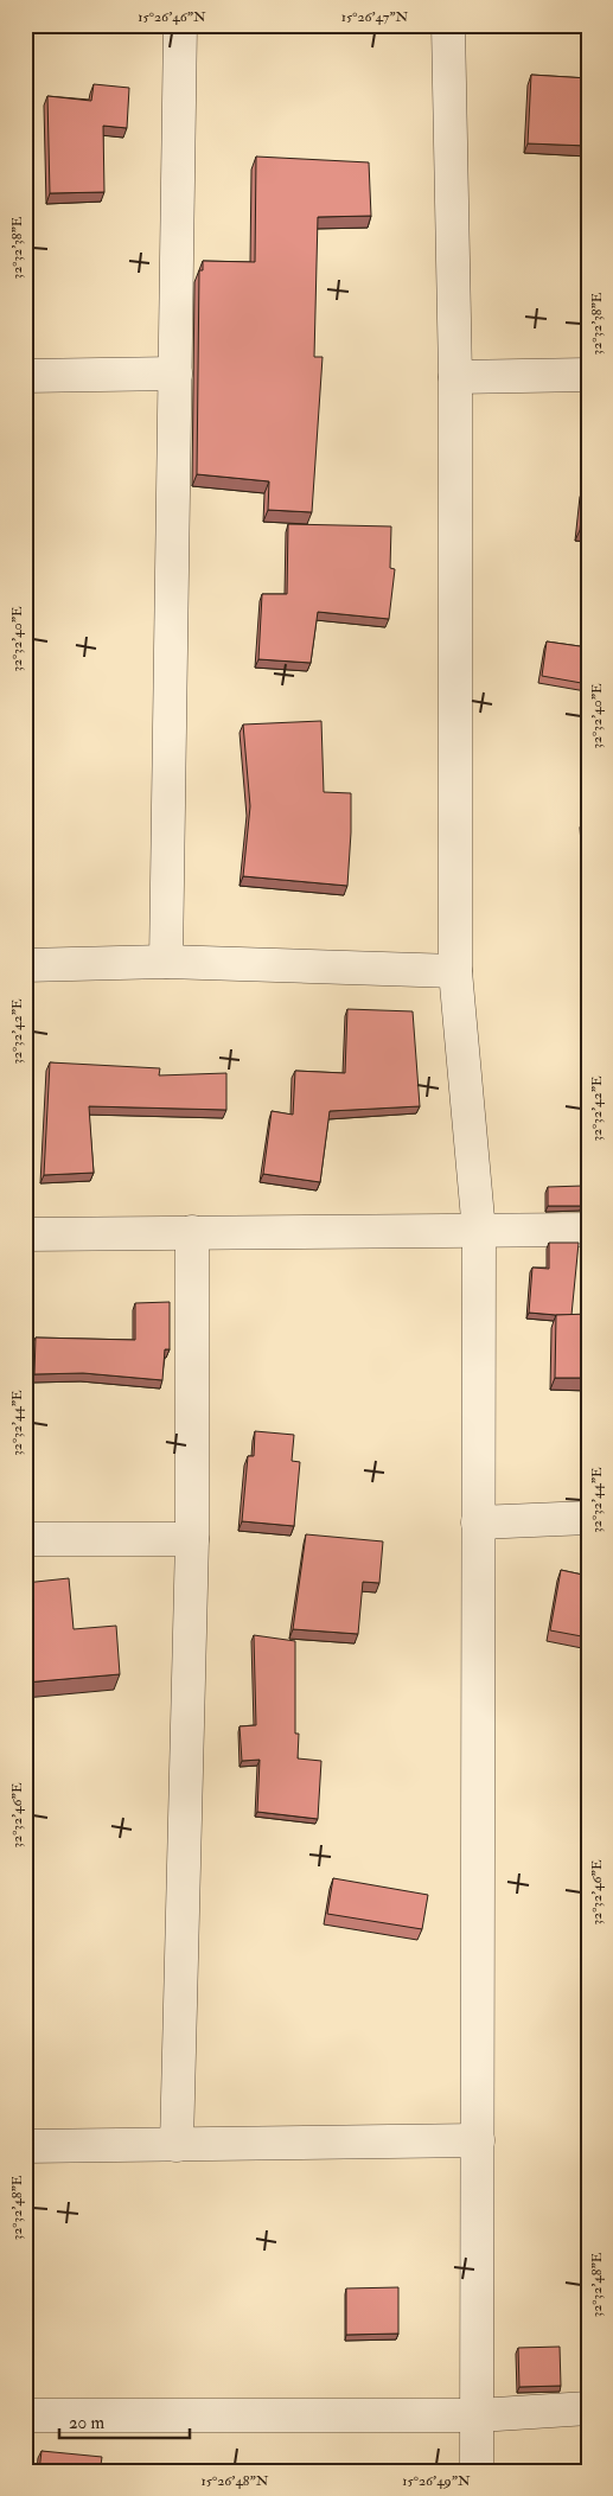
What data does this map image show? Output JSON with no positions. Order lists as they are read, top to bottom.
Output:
{
  "scale_bar": "20 m",
  "coordinates": [
    "15°26'46\"N",
    "15°26'47\"N",
    "32°32'38\"E",
    "32°32'40\"E",
    "32°32'42\"E",
    "32°32'44\"E",
    "32°32'46\"E",
    "32°32'48\"E",
    "15°26'48\"N",
    "15°26'49\"N"
  ]
}
